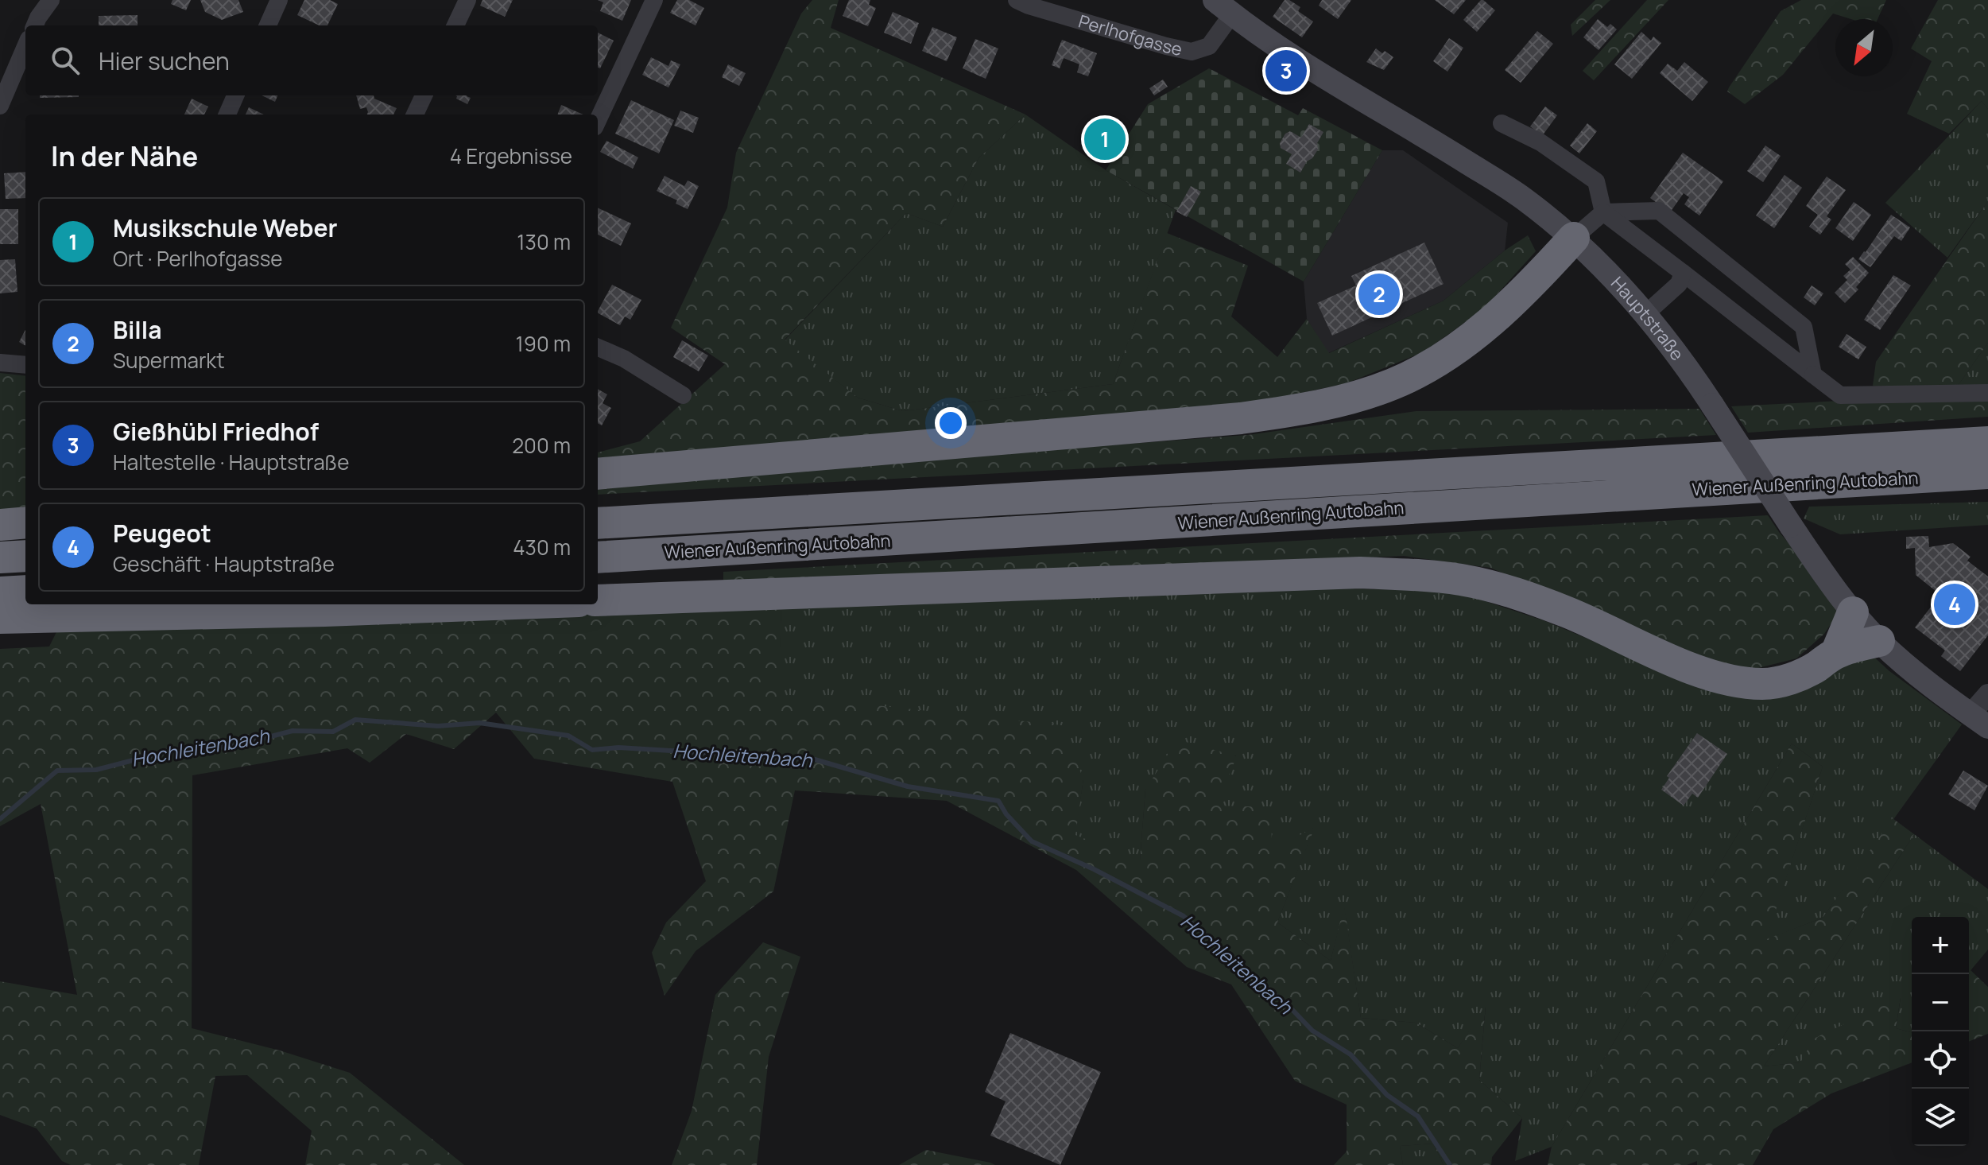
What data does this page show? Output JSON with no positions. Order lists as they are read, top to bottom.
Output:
{
  "streets": {
    "highway": ["Wiener Außenring Autobahn"],
    "main road": ["Hauptstraße"],
    "street": ["Perlhofgasse"]
  },
  "crossings": [
    ["Perlhofgasse", "Hauptstraße"]
  ],
  "water": ["Hochleitenbach"],
  "north": "bottom left",
  "page": {
    "search": "Hier suchen",
    "pins": [
      "3",
      "1",
      "2",
      "4"
    ],
    "heading": ["In der Nähe", "4 Ergebnisse"],
    "list": [
      {
        "mark": "1",
        "name": "Musikschule Weber",
        "note": "Ort · Perlhofgasse",
        "value": "130 m"
      },
      {
        "mark": "2",
        "name": "Billa",
        "note": "Supermarkt",
        "value": "190 m"
      },
      {
        "mark": "3",
        "name": "Gießhübl Friedhof",
        "note": "Haltestelle · Hauptstraße",
        "value": "200 m"
      },
      {
        "mark": "4",
        "name": "Peugeot",
        "note": "Geschäft · Hauptstraße",
        "value": "430 m"
      }
    ],
    "map_buttons": ["+", "−"]
  }
}
